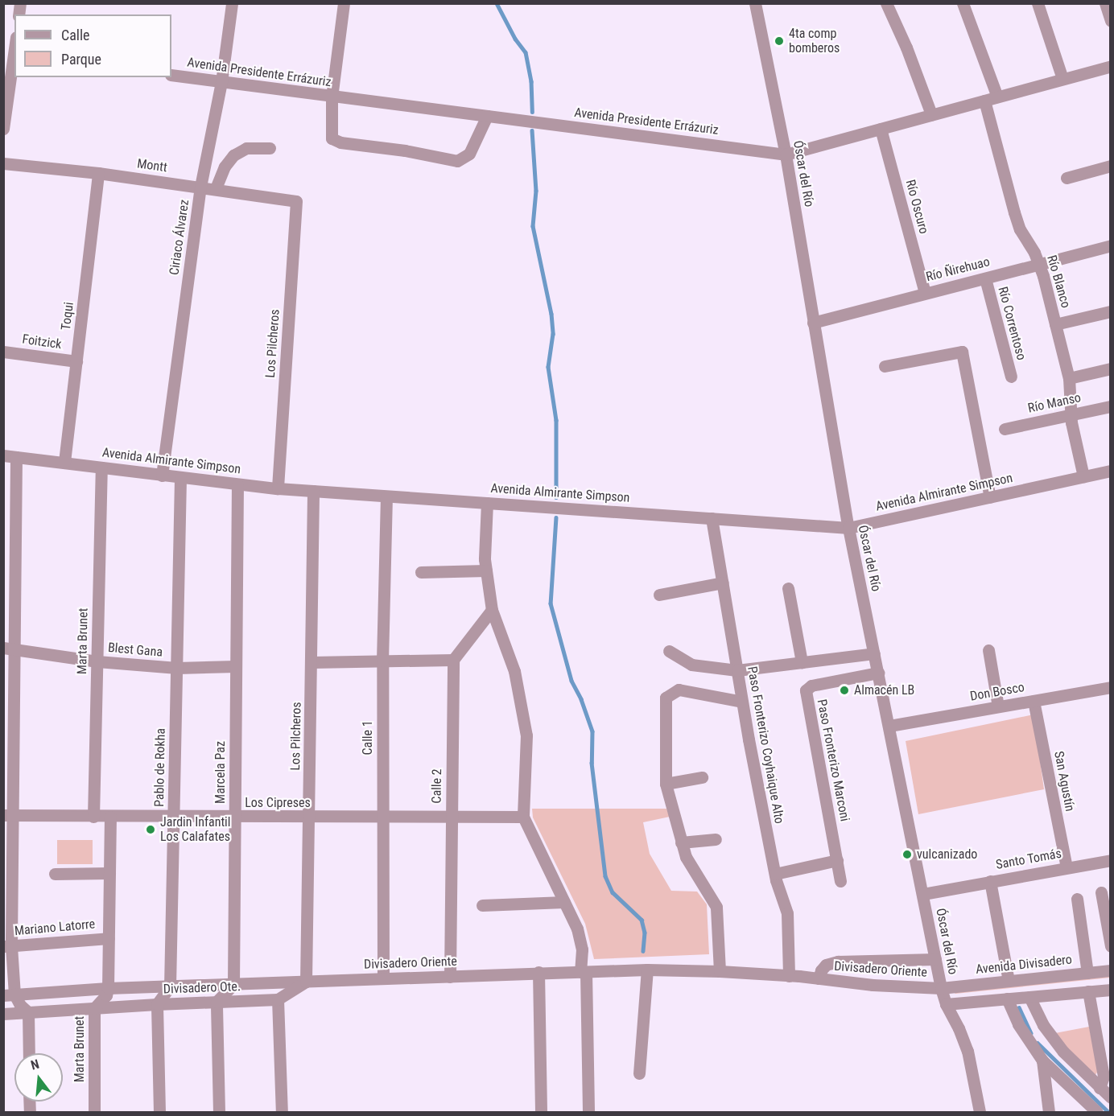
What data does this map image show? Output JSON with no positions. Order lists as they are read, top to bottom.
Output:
{
  "streets": {
    "street": [
      "Avenida Presidente Errázuriz",
      "Montt",
      "Óscar del Río",
      "Río Oscuro",
      "Ciriaco Álvarez",
      "Río Ñirehuao",
      "Río Blanco",
      "Toqui",
      "Río Correntoso",
      "Foitzick",
      "Los Pilcheros",
      "Río Manso",
      "Avenida Almirante Simpson",
      "Marta Brunet",
      "Blest Gana",
      "Don Bosco",
      "Calle 1",
      "Paso Fronterizo Coyhaique Alto",
      "Paso Fronterizo Marconi",
      "Pablo de Rokha",
      "Marcela Paz",
      "San Agustín",
      "Calle 2",
      "Los Cipreses",
      "Santo Tomás",
      "Mariano Latorre",
      "Divisadero Oriente",
      "Avenida Divisadero",
      "Divisadero Ote."
    ]
  },
  "crossings": [
    ["Avenida Presidente Errázuriz", "Óscar del Río"],
    ["Avenida Presidente Errázuriz", "Río Oscuro"],
    ["Avenida Presidente Errázuriz", "Ciriaco Álvarez"],
    ["Avenida Presidente Errázuriz", "Río Blanco"],
    ["Montt", "Ciriaco Álvarez"],
    ["Montt", "Toqui"],
    ["Montt", "Los Pilcheros"],
    ["Óscar del Río", "Río Ñirehuao"],
    ["Óscar del Río", "Avenida Almirante Simpson"],
    ["Óscar del Río", "Don Bosco"],
    ["Óscar del Río", "Paso Fronterizo Marconi"],
    ["Óscar del Río", "Santo Tomás"],
    ["Óscar del Río", "Divisadero Oriente"],
    ["Óscar del Río", "Avenida Divisadero"],
    ["Río Oscuro", "Río Ñirehuao"],
    ["Ciriaco Álvarez", "Avenida Almirante Simpson"],
    ["Río Ñirehuao", "Río Blanco"],
    ["Río Ñirehuao", "Río Correntoso"],
    ["Río Blanco", "Río Manso"],
    ["Río Blanco", "Avenida Almirante Simpson"],
    ["Toqui", "Foitzick"],
    ["Toqui", "Avenida Almirante Simpson"],
    ["Los Pilcheros", "Avenida Almirante Simpson"],
    ["Los Pilcheros", "Los Cipreses"],
    ["Los Pilcheros", "Divisadero Oriente"],
    ["Los Pilcheros", "Divisadero Ote."],
    ["Avenida Almirante Simpson", "Marta Brunet"],
    ["Avenida Almirante Simpson", "Calle 1"],
    ["Avenida Almirante Simpson", "Paso Fronterizo Coyhaique Alto"],
    ["Avenida Almirante Simpson", "Pablo de Rokha"],
    ["Avenida Almirante Simpson", "Marcela Paz"],
    ["Marta Brunet", "Blest Gana"],
    ["Marta Brunet", "Los Cipreses"],
    ["Marta Brunet", "Divisadero Oriente"],
    ["Marta Brunet", "Divisadero Ote."],
    ["Blest Gana", "Pablo de Rokha"],
    ["Blest Gana", "Marcela Paz"],
    ["Don Bosco", "San Agustín"],
    ["Calle 1", "Los Cipreses"],
    ["Calle 1", "Divisadero Oriente"],
    ["Paso Fronterizo Coyhaique Alto", "Divisadero Oriente"],
    ["Pablo de Rokha", "Los Cipreses"],
    ["Pablo de Rokha", "Divisadero Oriente"],
    ["Marcela Paz", "Los Cipreses"],
    ["Marcela Paz", "Divisadero Oriente"],
    ["San Agustín", "Santo Tomás"],
    ["Calle 2", "Los Cipreses"],
    ["Calle 2", "Divisadero Oriente"],
    ["Divisadero Oriente", "Avenida Divisadero"],
    ["Divisadero Oriente", "Divisadero Ote."]
  ],
  "places": [
    "4ta comp bomberos",
    "Almacén LB",
    "Jardin Infantil Los Calafates",
    "vulcanizado"
  ],
  "legend": ["Calle", "Parque"],
  "north": "top"
}
